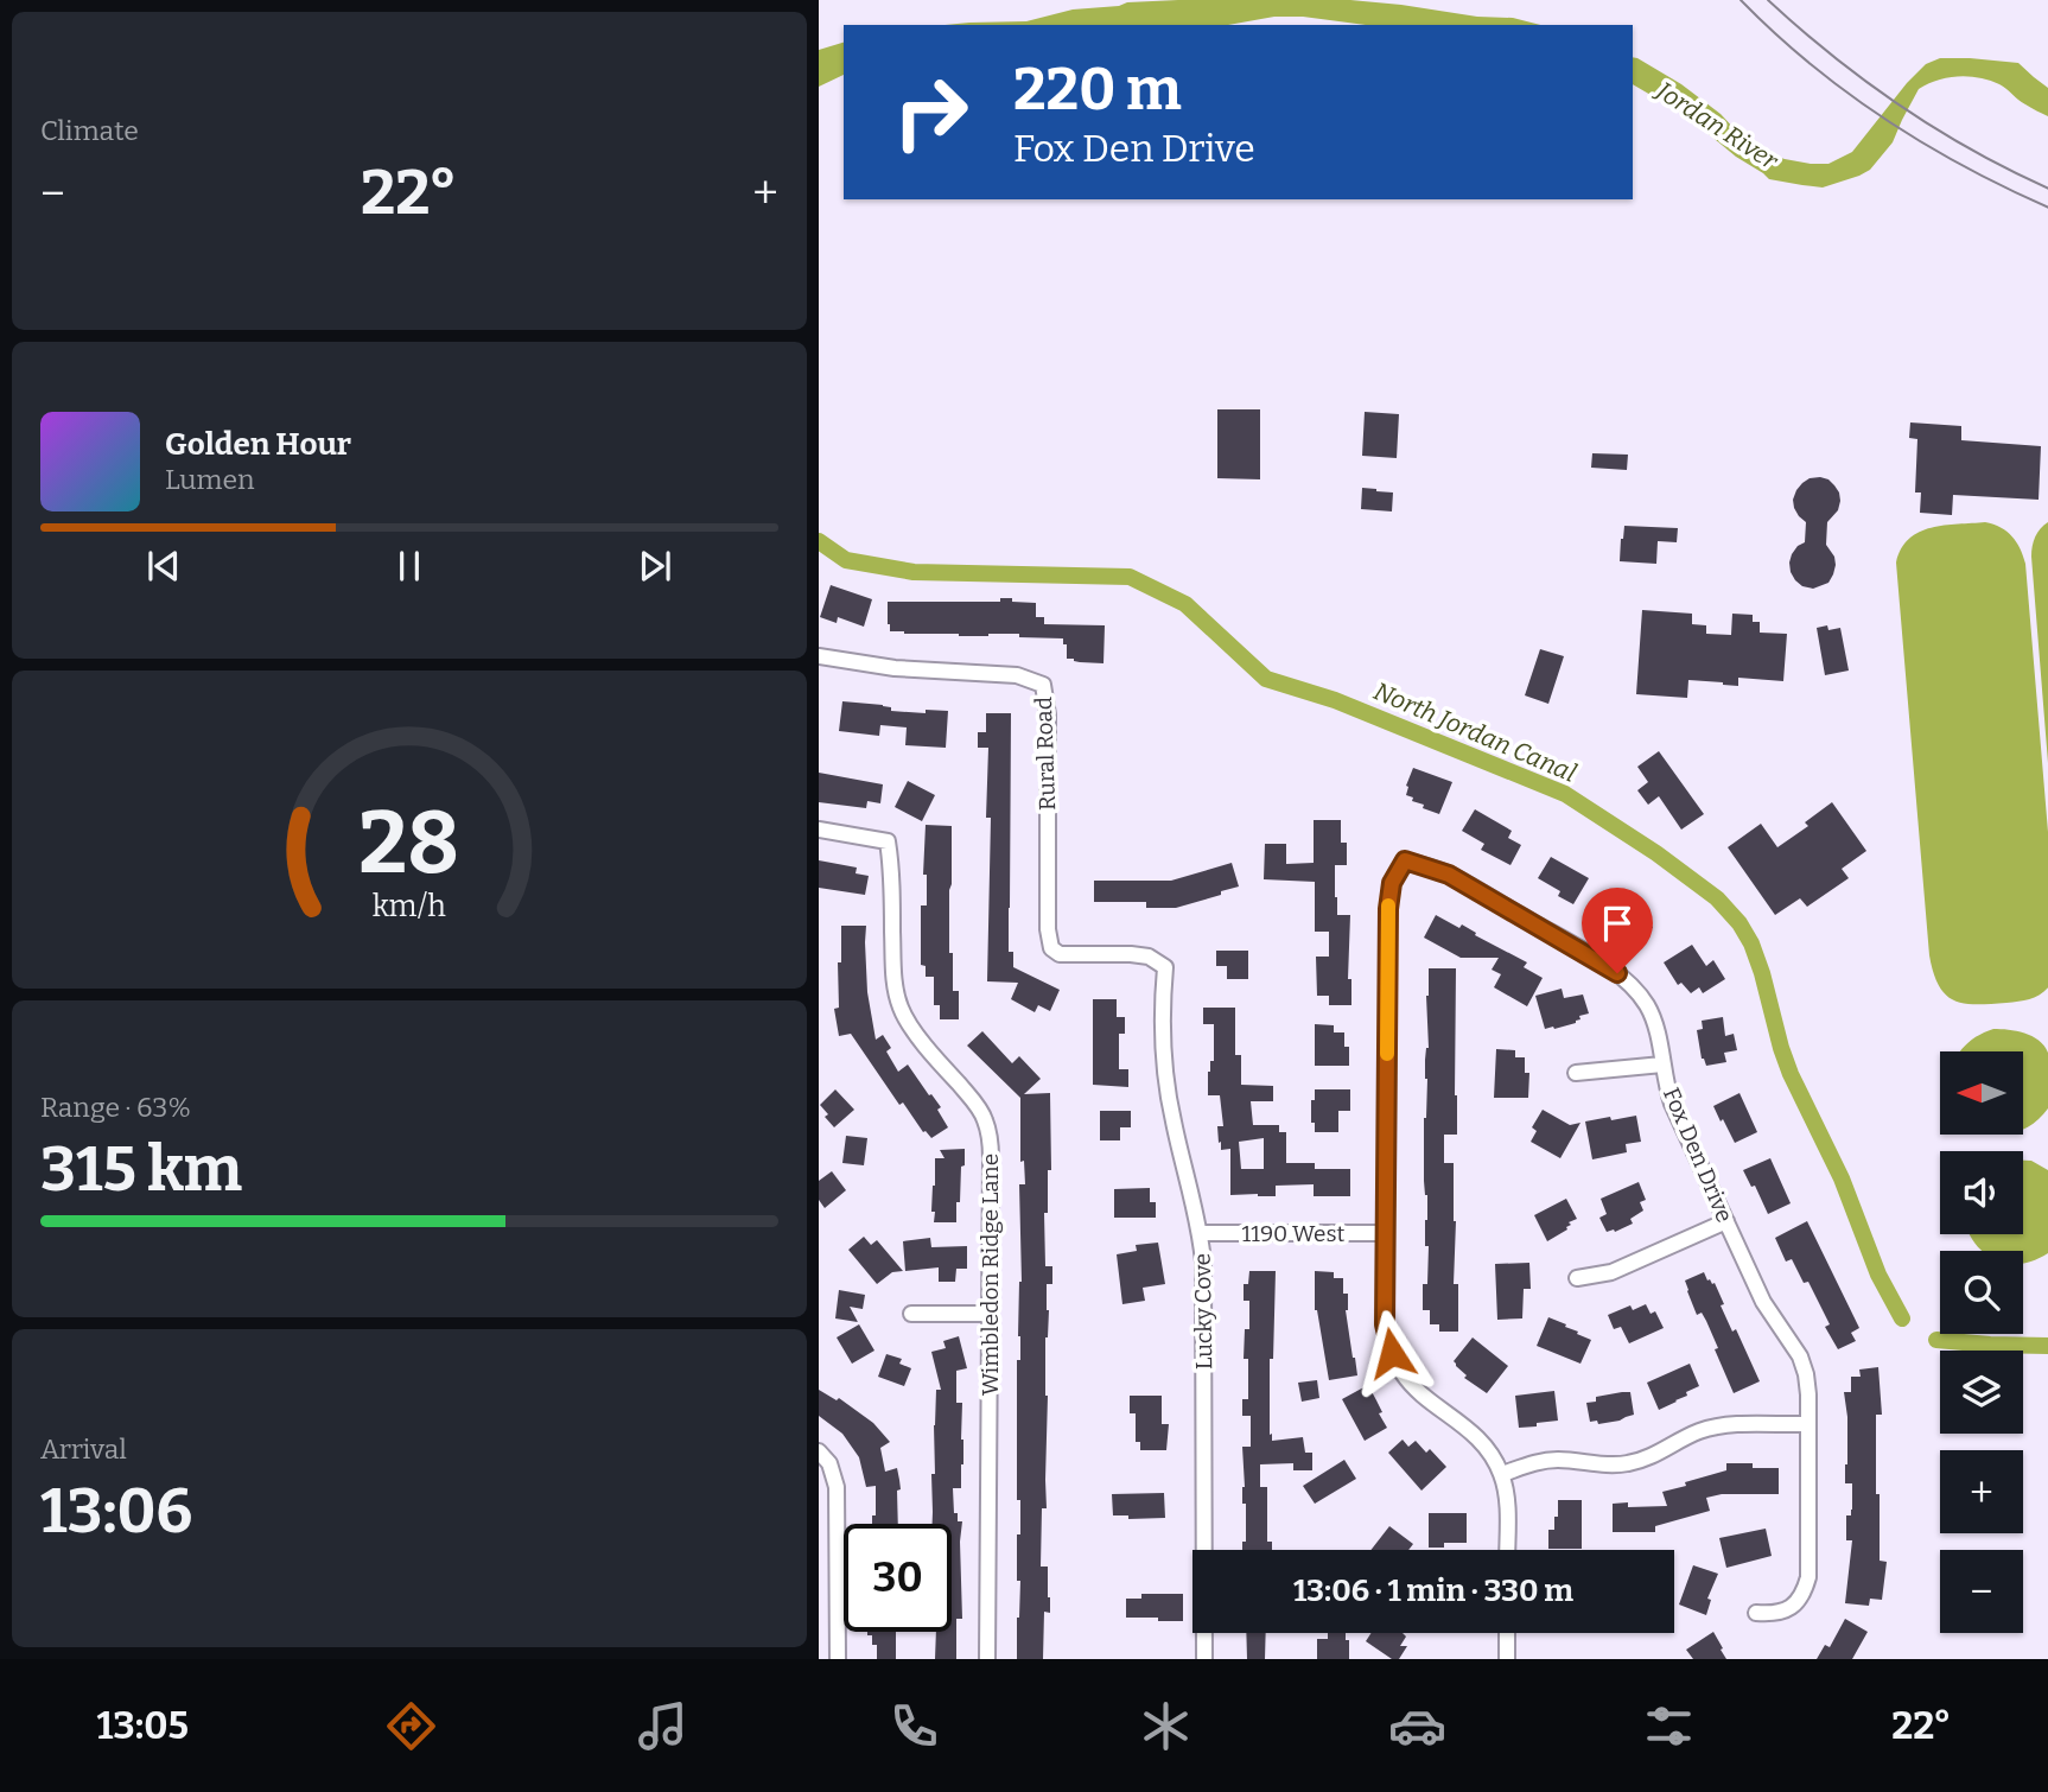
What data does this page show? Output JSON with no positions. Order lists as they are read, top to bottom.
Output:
{
  "streets": {
    "street": [
      "Rural Road",
      "Fox Den Drive",
      "1190 West",
      "Wimbledon Ridge Lane",
      "Lucky Cove"
    ]
  },
  "crossings": [
    ["Rural Road", "Lucky Cove"],
    ["Fox Den Drive", "1190 West"],
    ["1190 West", "Lucky Cove"]
  ],
  "water": ["Jordan River", "North Jordan Canal"],
  "north": "left",
  "page": {
    "tile": [
      "Climate",
      ["Range · 63%", "315 km"],
      ["Arrival", "13:06"]
    ],
    "turn": ["220 m", "Fox Den Drive"],
    "heat": ["−", "22°", "+"],
    "song": ["Golden Hour", "Lumen"],
    "map_buttons": ["+", "−"],
    "limit": "30",
    "trip": "13:06 · 1 min · 330 m",
    "tabs": ["13:05", "22°"],
    "gauge": ["28", "km/h"]
  }
}
